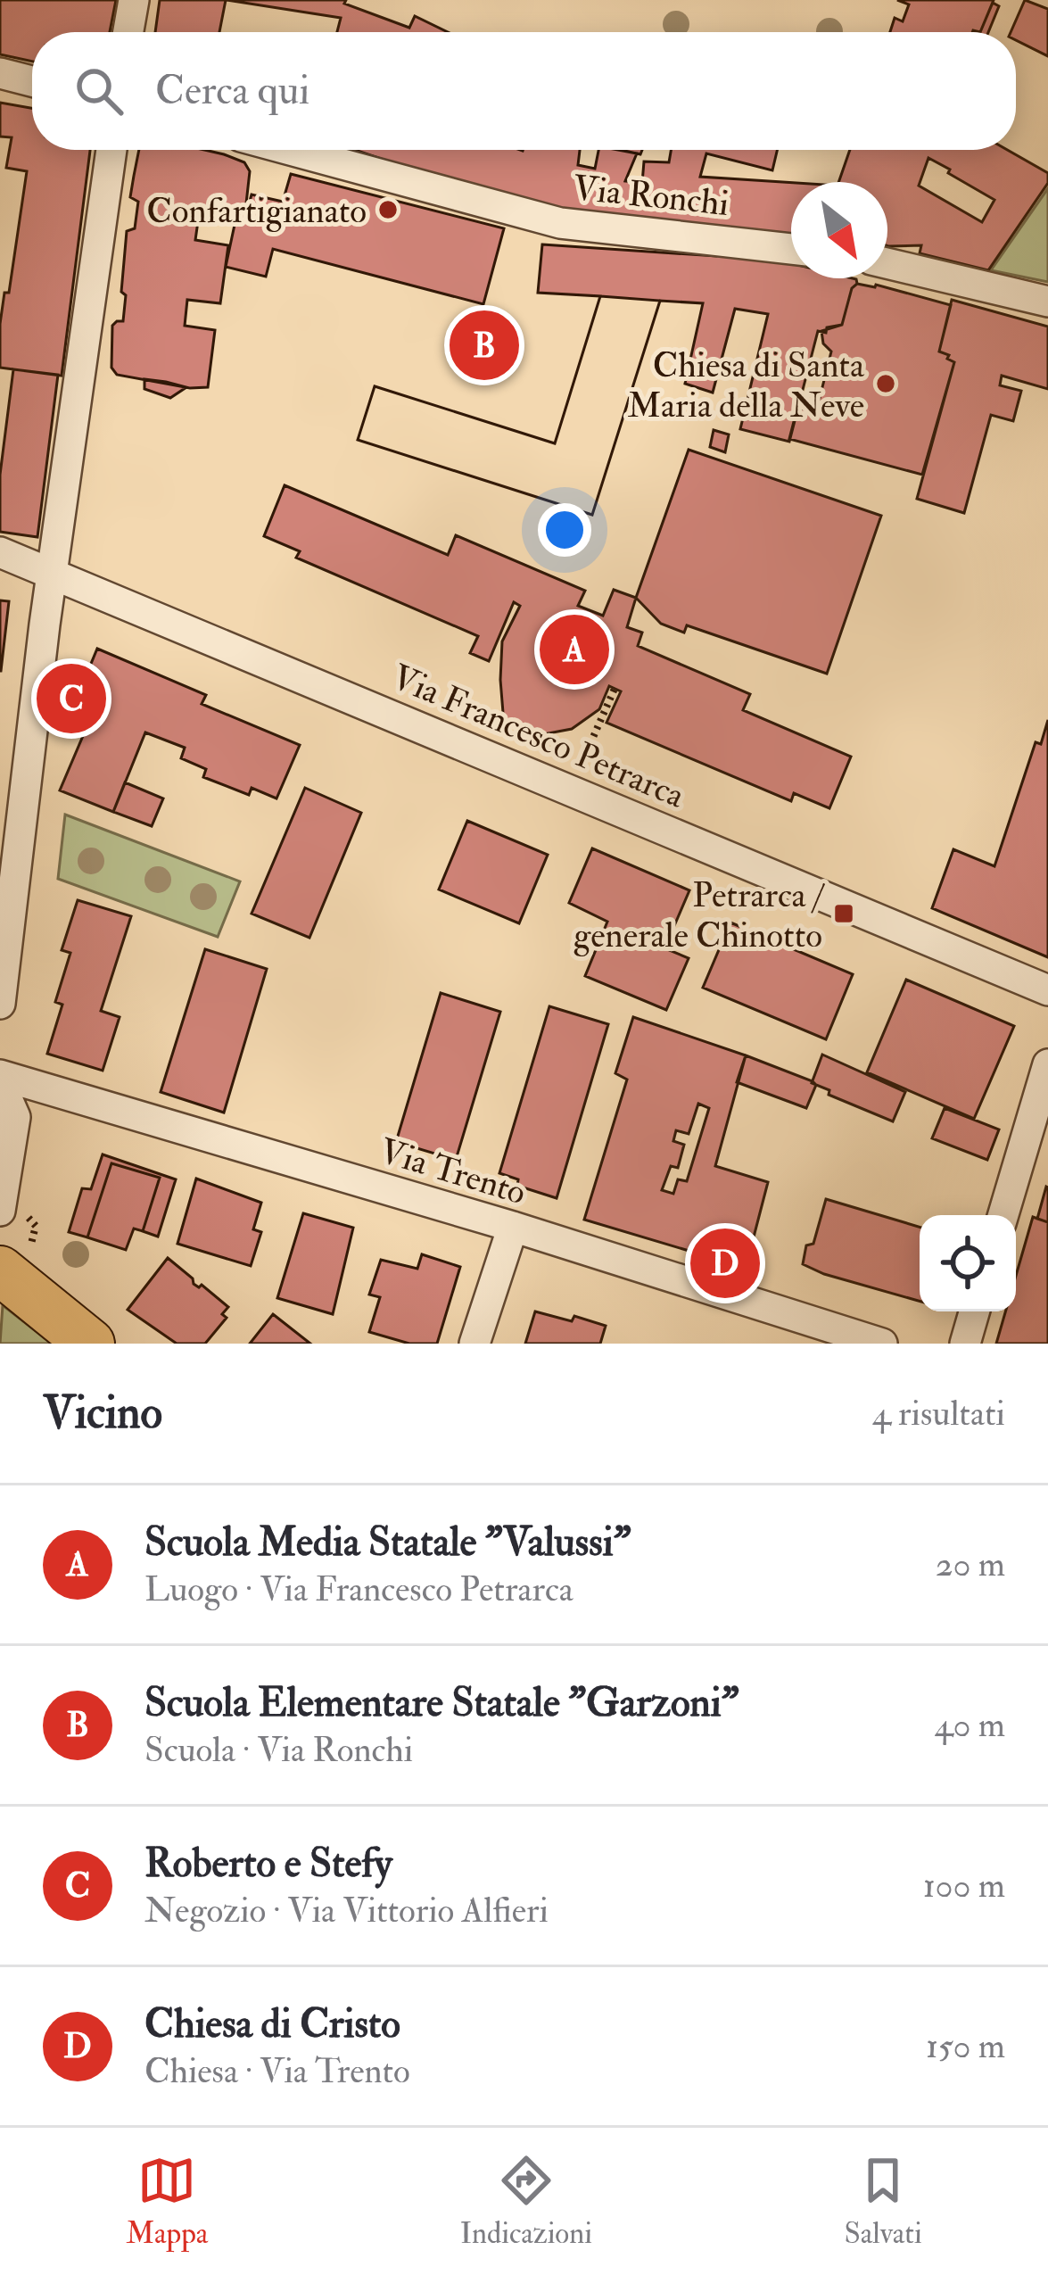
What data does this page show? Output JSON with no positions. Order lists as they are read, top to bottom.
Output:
{
  "streets": {
    "street": ["Via Ronchi", "Via Francesco Petrarca", "Via Trento"]
  },
  "places": {
    "other": ["Confartigianato", "Chiesa di Santa Maria della Neve"],
    "transit": ["Petrarca / generale Chinotto"]
  },
  "north": "bottom right",
  "page": {
    "search": "Cerca qui",
    "pins": [
      "B",
      "A",
      "C",
      "D"
    ],
    "heading": ["Vicino", "4 risultati"],
    "list": [
      {
        "mark": "A",
        "name": "Scuola Media Statale \"Valussi\"",
        "note": "Luogo · Via Francesco Petrarca",
        "value": "20 m"
      },
      {
        "mark": "B",
        "name": "Scuola Elementare Statale \"Garzoni\"",
        "note": "Scuola · Via Ronchi",
        "value": "40 m"
      },
      {
        "mark": "C",
        "name": "Roberto e Stefy",
        "note": "Negozio · Via Vittorio Alfieri",
        "value": "100 m"
      },
      {
        "mark": "D",
        "name": "Chiesa di Cristo",
        "note": "Chiesa · Via Trento",
        "value": "150 m"
      }
    ],
    "nav": ["Mappa", "Indicazioni", "Salvati"]
  }
}
